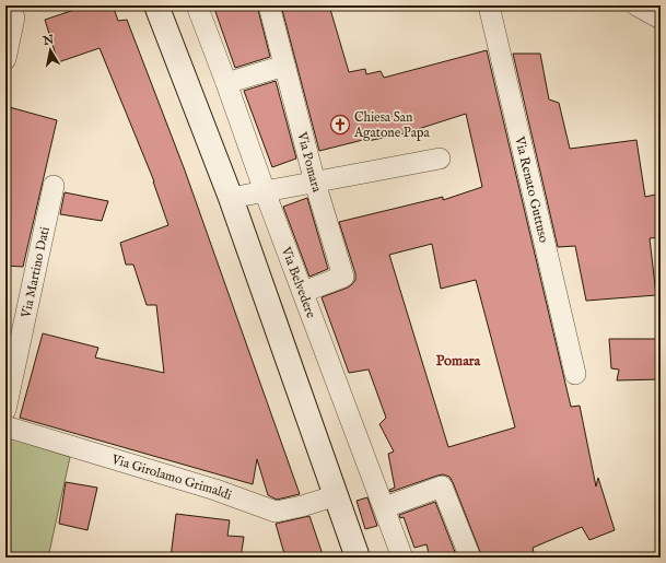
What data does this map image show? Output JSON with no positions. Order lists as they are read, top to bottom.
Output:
{
  "streets": {
    "street": [
      "Via Pomara",
      "Via Renato Guttuso",
      "Via Martino Dati",
      "Via Belvedere",
      "Via Girolamo Grimaldi"
    ]
  },
  "crossings": [
    ["Via Pomara", "Via Belvedere"]
  ],
  "districts": ["Pomara"],
  "places": {
    "church": ["Chiesa San Agatone Papa"]
  },
  "north": "top"
}
